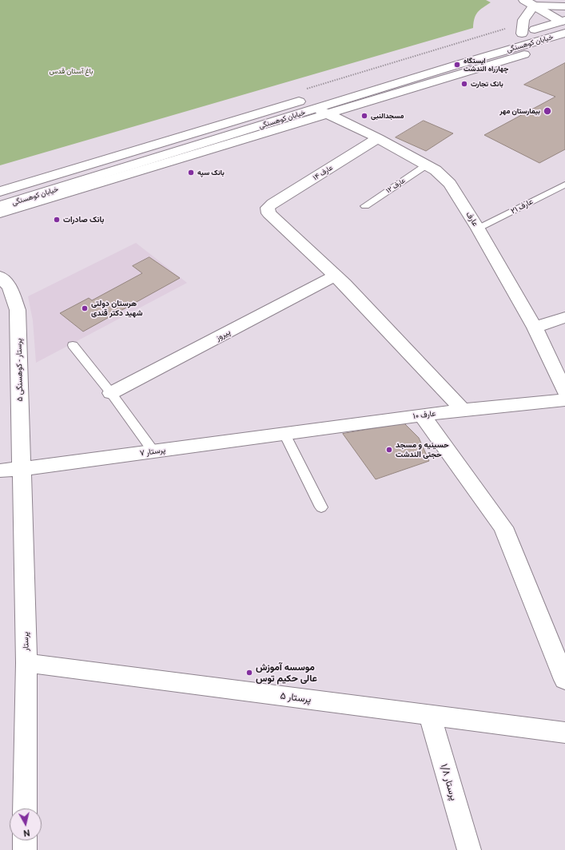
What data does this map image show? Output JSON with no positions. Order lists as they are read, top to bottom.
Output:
{
  "streets": {
    "street": [
      "خیابان کوهسنگی",
      "عارف ۱۴",
      "عارف",
      "پیروز",
      "پرستار - کوهسنگی ۵",
      "عارف ۱۰",
      "پرستار ۷",
      "پرستار",
      "پرستار ۵",
      "پرستار ۱/۸"
    ],
    "lane": ["عارف ۱۲", "عارف ۲۱"]
  },
  "crossings": [
    ["خیابان کوهسنگی", "عارف"],
    ["عارف ۱۴", "عارف"],
    ["عارف ۱۴", "پیروز"],
    ["عارف ۱۲", "عارف"],
    ["عارف ۲۱", "عارف"],
    ["پرستار - کوهسنگی ۵", "پرستار ۷"],
    ["پرستار - کوهسنگی ۵", "پرستار"],
    ["عارف ۱۰", "پرستار ۷"],
    ["پرستار ۷", "پرستار"],
    ["پرستار", "پرستار ۵"],
    ["پرستار ۵", "پرستار ۱/۸"]
  ],
  "parks": ["باغ آستان قدس"],
  "places": [
    "ایستگاه چهارراه الندشت",
    "بانک تجارت",
    "بیمارستان مهر",
    "مسجدالنبی",
    "بانک سپه",
    "بانک صادرات",
    "هرستان دولتی شهید دکتر قندی",
    "حسینیه و مسجد حجتی الندشت",
    "موسسه آموزش عالی حکیم توس"
  ],
  "north": "bottom"
}
